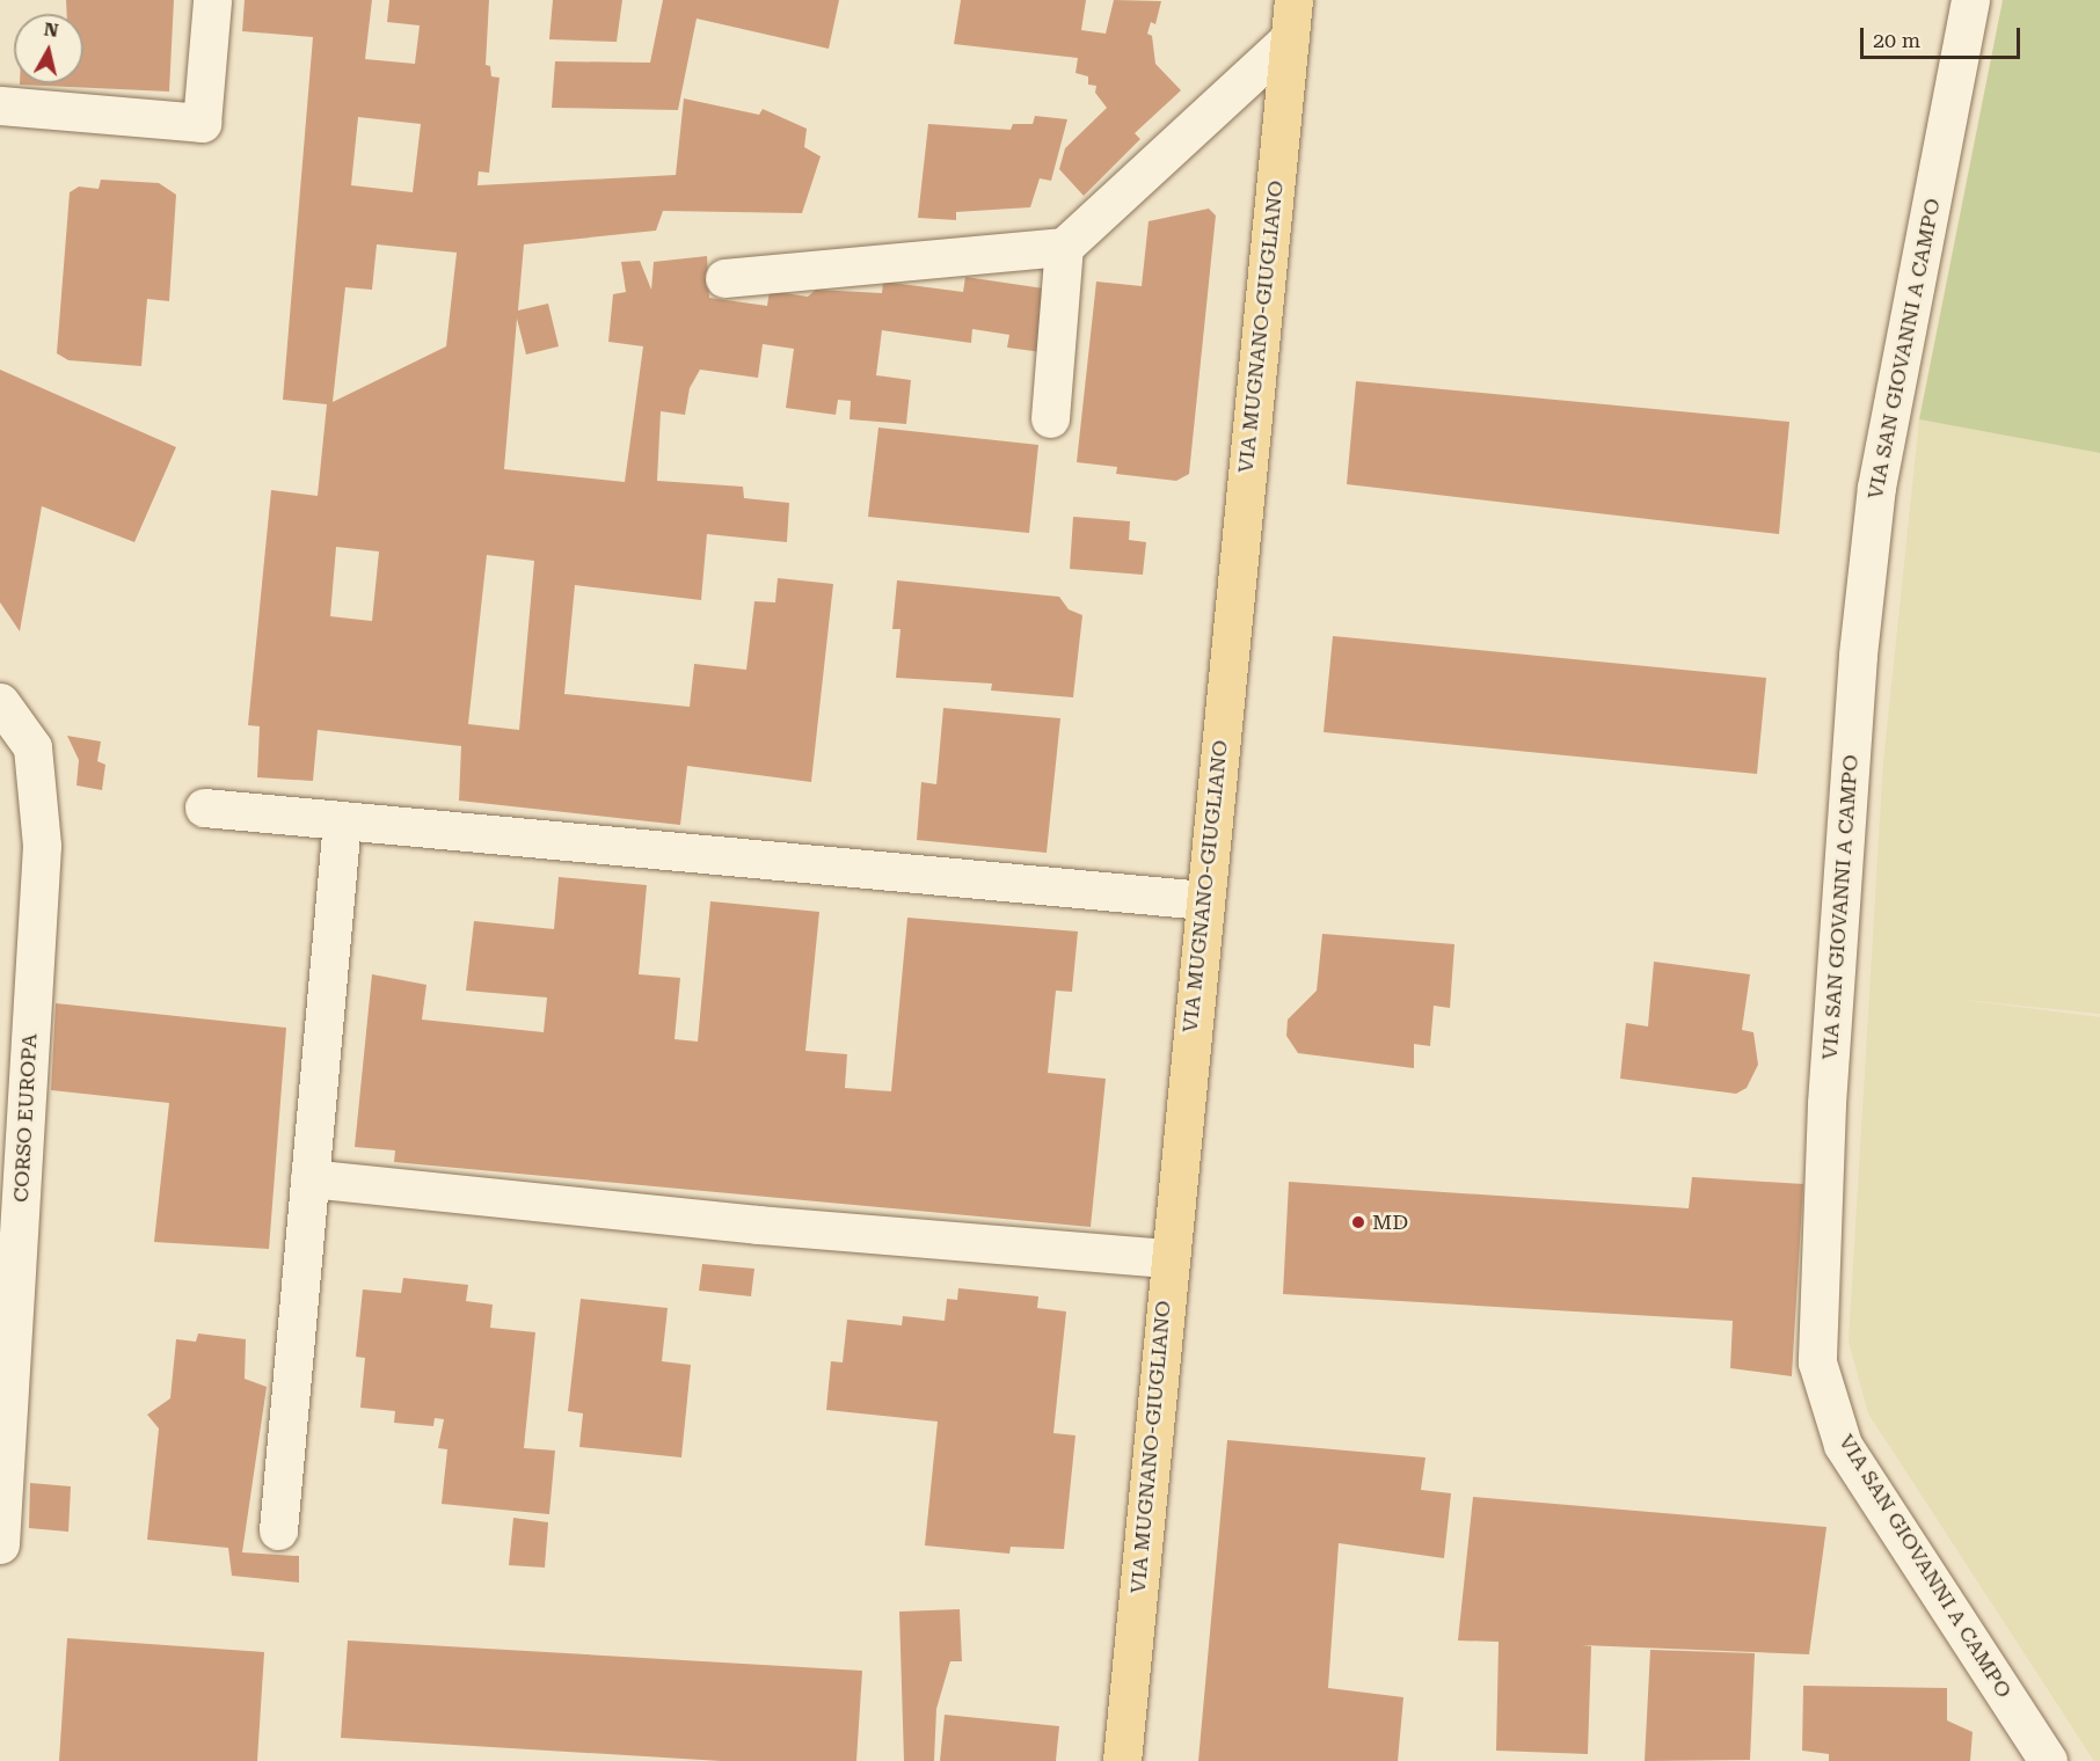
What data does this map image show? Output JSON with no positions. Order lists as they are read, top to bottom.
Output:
{
  "streets": {
    "main road": ["VIA MUGNANO-GIUGLIANO"],
    "street": ["VIA SAN GIOVANNI A CAMPO", "CORSO EUROPA"]
  },
  "places": ["MD"],
  "scale_bar": "20 m",
  "north": "top"
}
